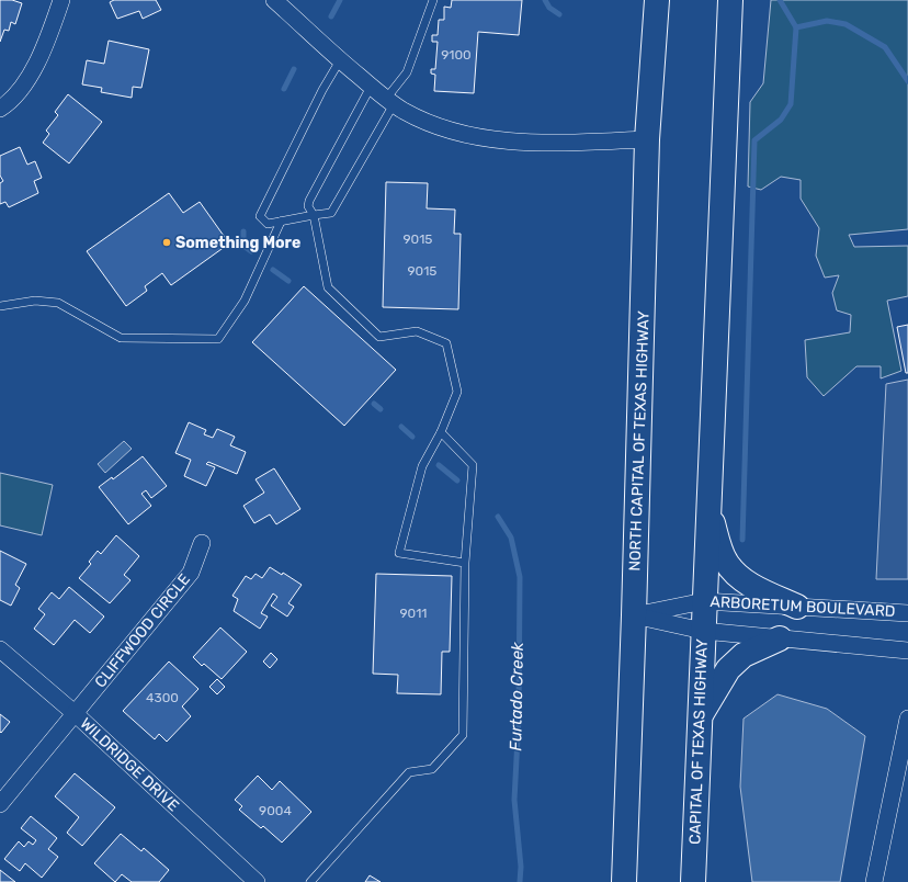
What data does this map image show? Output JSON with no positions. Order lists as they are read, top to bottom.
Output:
{
  "streets": {
    "highway": ["NORTH CAPITAL OF TEXAS HIGHWAY", "CAPITAL OF TEXAS HIGHWAY"],
    "street": ["ARBORETUM BOULEVARD", "CLIFFWOOD CIRCLE", "WILDRIDGE DRIVE"]
  },
  "crossings": [
    ["NORTH CAPITAL OF TEXAS HIGHWAY", "ARBORETUM BOULEVARD"],
    ["ARBORETUM BOULEVARD", "CAPITAL OF TEXAS HIGHWAY"],
    ["CLIFFWOOD CIRCLE", "WILDRIDGE DRIVE"]
  ],
  "water": ["Furtado Creek"],
  "places": ["Something More"],
  "house_numbers": [
    "9100",
    "9015",
    "9015",
    "9011",
    "4300",
    "9004"
  ]
}
